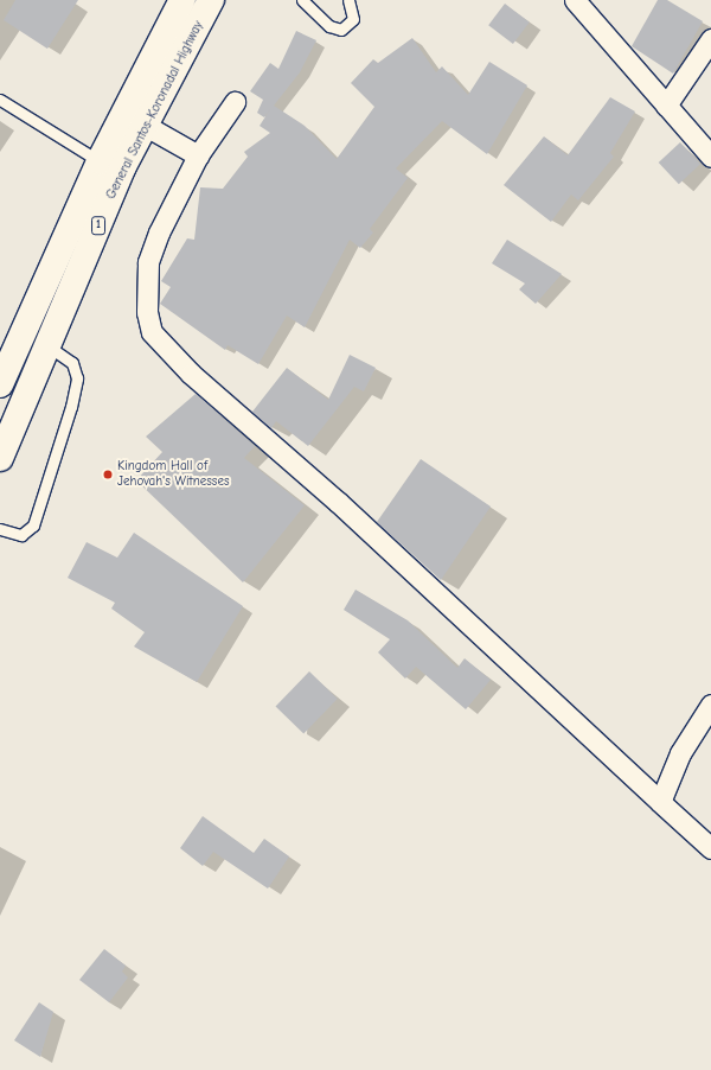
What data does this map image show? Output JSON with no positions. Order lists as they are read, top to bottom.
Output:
{
  "streets": {
    "highway": ["General Santos-Koronadal Highway", "1"]
  },
  "places": ["Kingdom Hall of Jehovah's Witnesses"]
}
